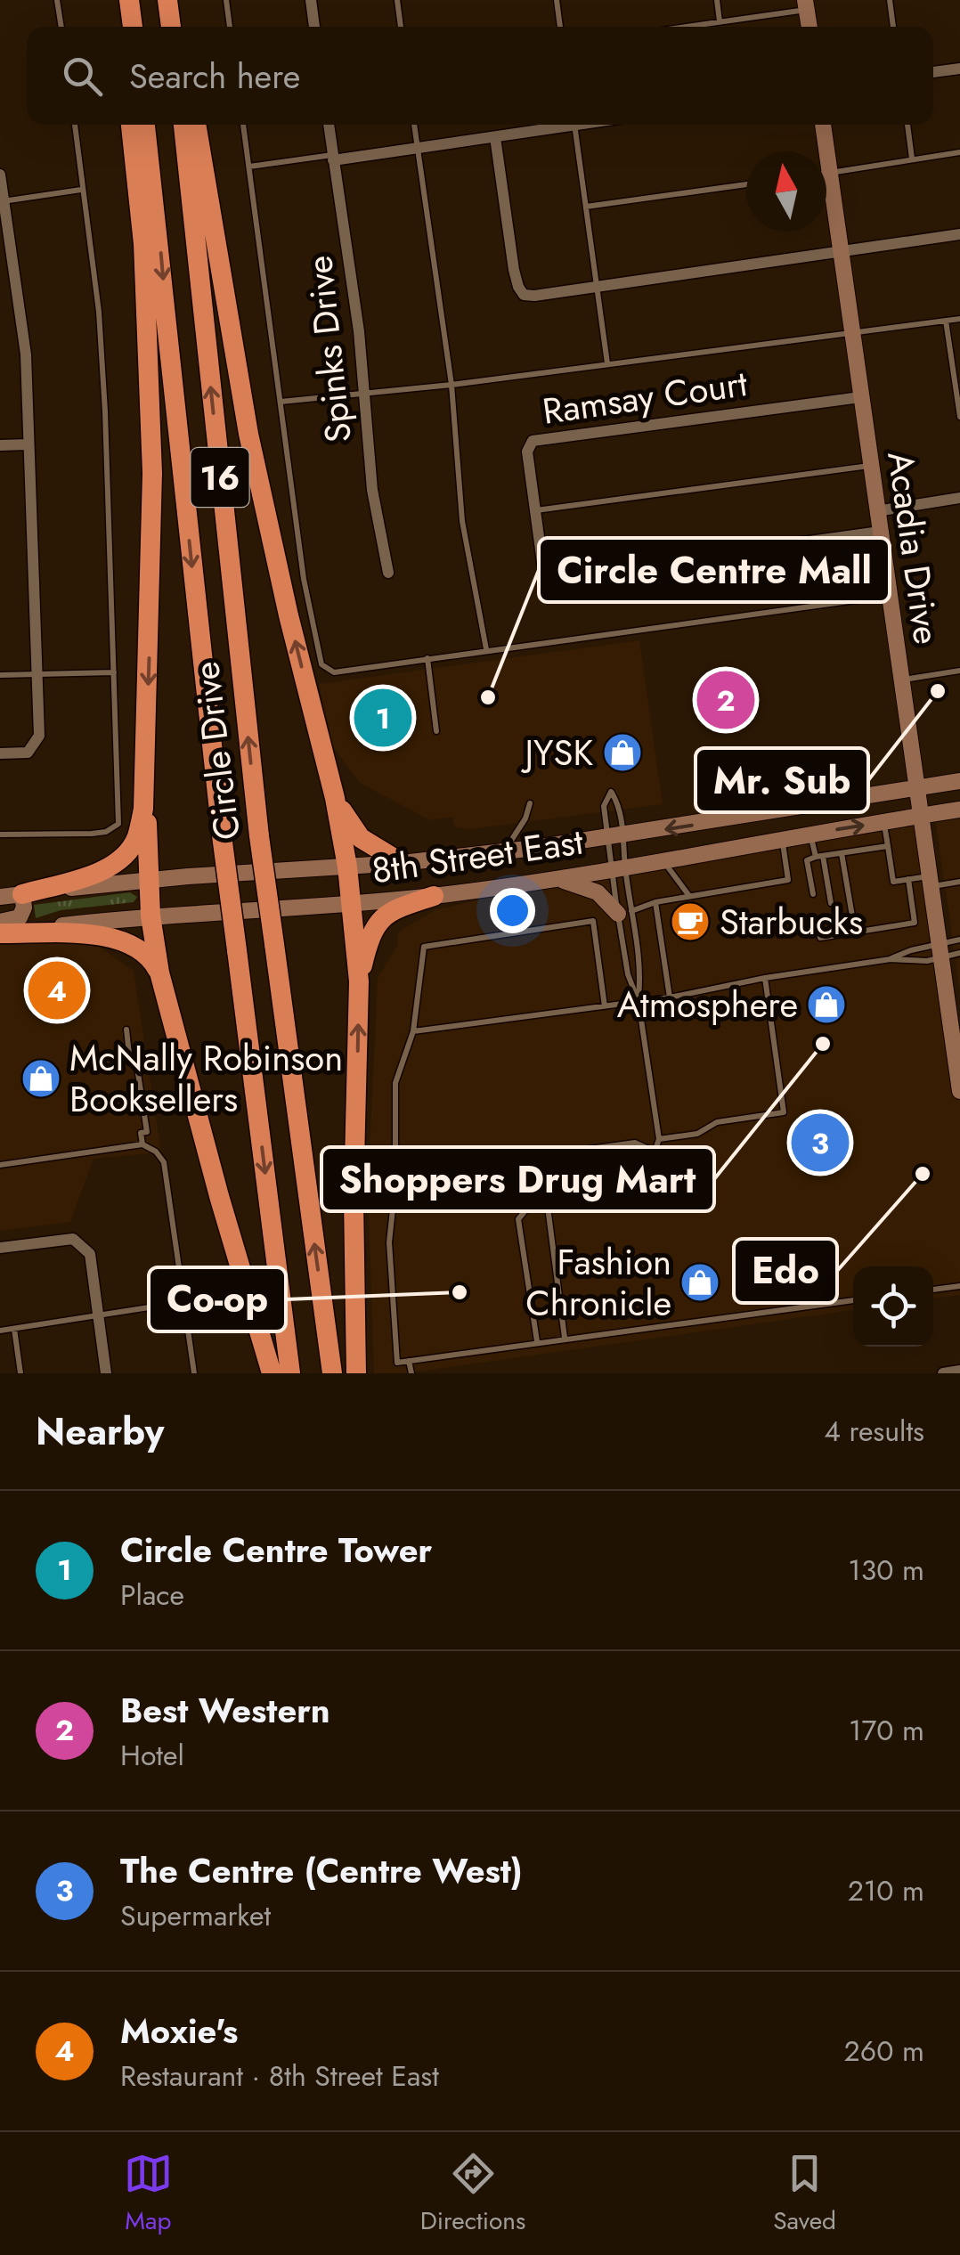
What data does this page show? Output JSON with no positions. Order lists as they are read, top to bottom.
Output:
{
  "streets": {
    "highway": ["16", "Circle Drive"],
    "main road": ["Acadia Drive", "8th Street East"],
    "street": ["Spinks Drive", "Ramsay Court"]
  },
  "crossings": [
    ["Ramsay Court", "Acadia Drive"],
    ["Acadia Drive", "8th Street East"]
  ],
  "places": {
    "other": [
      "Mr. Sub",
      "Circle Centre Mall",
      "Shoppers Drug Mart",
      "Edo",
      "Co-op"
    ],
    "shop": [
      "JYSK",
      "Atmosphere",
      "McNally Robinson Booksellers",
      "Fashion Chronicle"
    ],
    "cafe": ["Starbucks"]
  },
  "north": "top",
  "page": {
    "search": "Search here",
    "pins": [
      "2",
      "1",
      "4",
      "3"
    ],
    "heading": ["Nearby", "4 results"],
    "list": [
      {
        "mark": "1",
        "name": "Circle Centre Tower",
        "note": "Place",
        "value": "130 m"
      },
      {
        "mark": "2",
        "name": "Best Western",
        "note": "Hotel",
        "value": "170 m"
      },
      {
        "mark": "3",
        "name": "The Centre (Centre West)",
        "note": "Supermarket",
        "value": "210 m"
      },
      {
        "mark": "4",
        "name": "Moxie's",
        "note": "Restaurant · 8th Street East",
        "value": "260 m"
      }
    ],
    "nav": ["Map", "Directions", "Saved"]
  }
}
